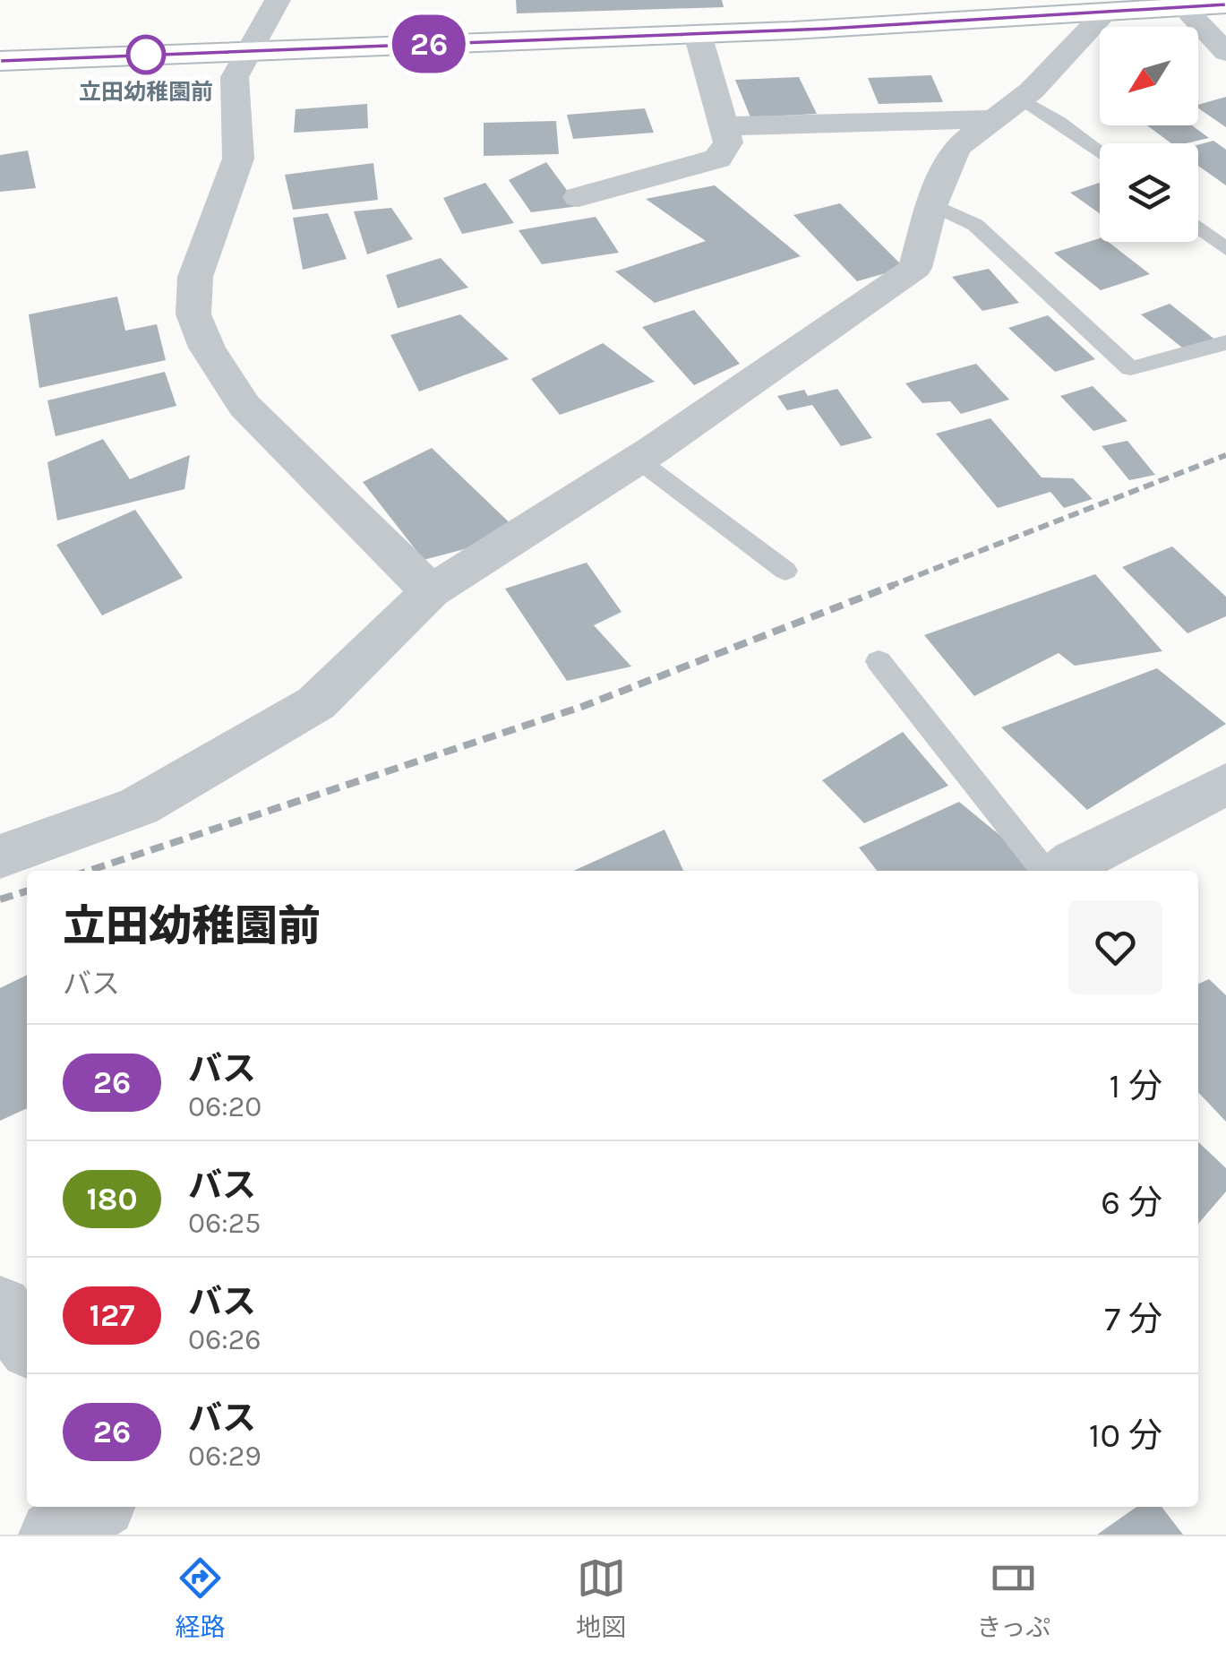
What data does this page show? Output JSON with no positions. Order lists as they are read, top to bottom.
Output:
{
  "places": ["立田幼稚園前"],
  "lines": ["bus line 26"],
  "north": "bottom left",
  "page": {
    "on_map": "26",
    "heading": ["立田幼稚園前", "バス"],
    "list": [
      {
        "mark": "26",
        "name": "バス",
        "note": "06:20",
        "value": "1 分"
      },
      {
        "mark": "180",
        "name": "バス",
        "note": "06:25",
        "value": "6 分"
      },
      {
        "mark": "127",
        "name": "バス",
        "note": "06:26",
        "value": "7 分"
      },
      {
        "mark": "26",
        "name": "バス",
        "note": "06:29",
        "value": "10 分"
      }
    ],
    "tabs": ["経路", "地図", "きっぷ"]
  }
}
